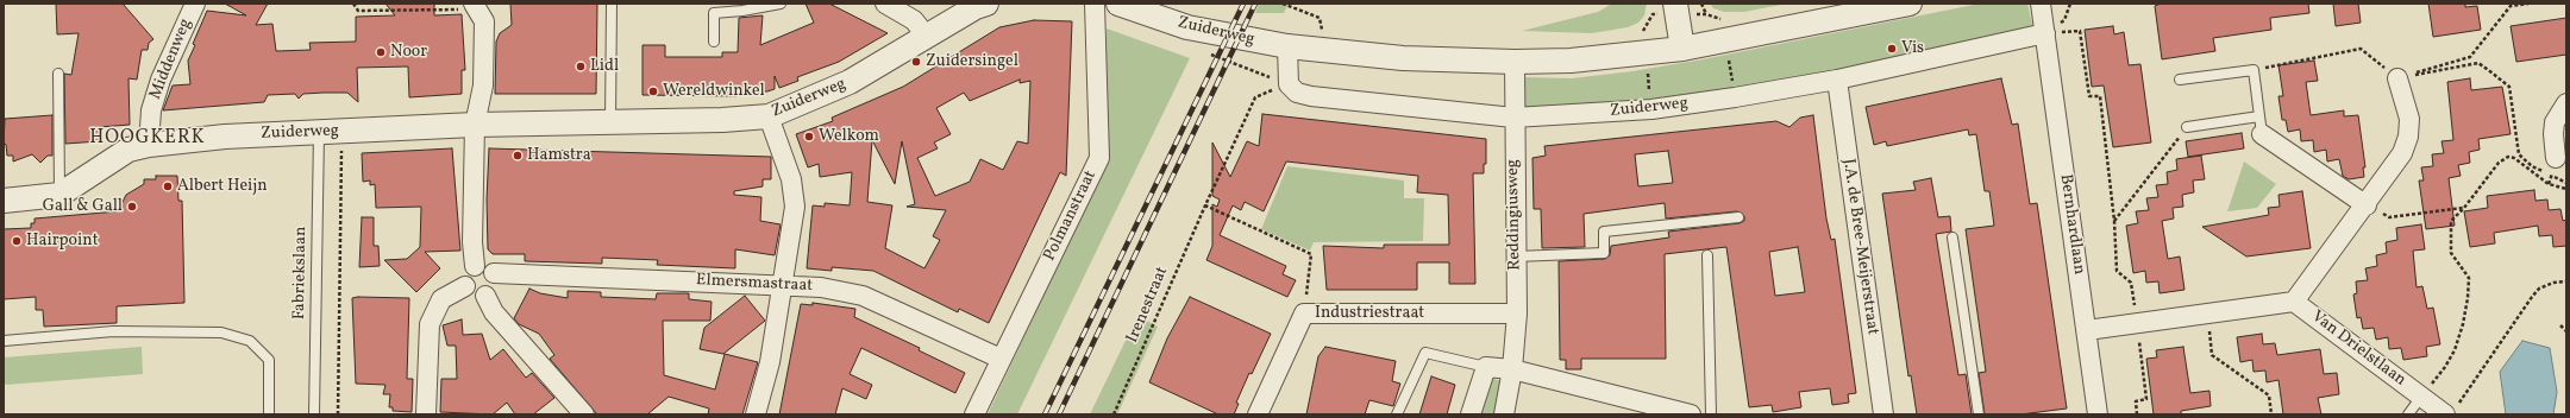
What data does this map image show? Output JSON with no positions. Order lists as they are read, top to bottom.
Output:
{
  "streets": {
    "street": [
      "Zuiderweg",
      "Middenweg",
      "Reddingiusweg",
      "Polmanstraat",
      "Bernhardlaan",
      "J.A. de Bree-Meijerstraat",
      "Elmersmastraat",
      "Industriestraat",
      "Van Drielstlaan"
    ],
    "lane": ["Fabriekslaan"],
    "path": ["Irenestraat"]
  },
  "crossings": [
    ["Zuiderweg", "Middenweg"],
    ["Zuiderweg", "Reddingiusweg"],
    ["Zuiderweg", "Bernhardlaan"],
    ["Zuiderweg", "J.A. de Bree-Meijerstraat"],
    ["Zuiderweg", "Fabriekslaan"],
    ["Zuiderweg", "Irenestraat"],
    ["Reddingiusweg", "Industriestraat"],
    ["Polmanstraat", "Elmersmastraat"],
    ["Bernhardlaan", "Van Drielstlaan"]
  ],
  "districts": ["HOOGKERK"],
  "places": [
    "Vis",
    "Noor",
    "Zuidersingel",
    "Lidl",
    "Wereldwinkel",
    "Welkom",
    "Hamstra",
    "Albert Heijn",
    "Gall & Gall",
    "Hairpoint"
  ]
}
